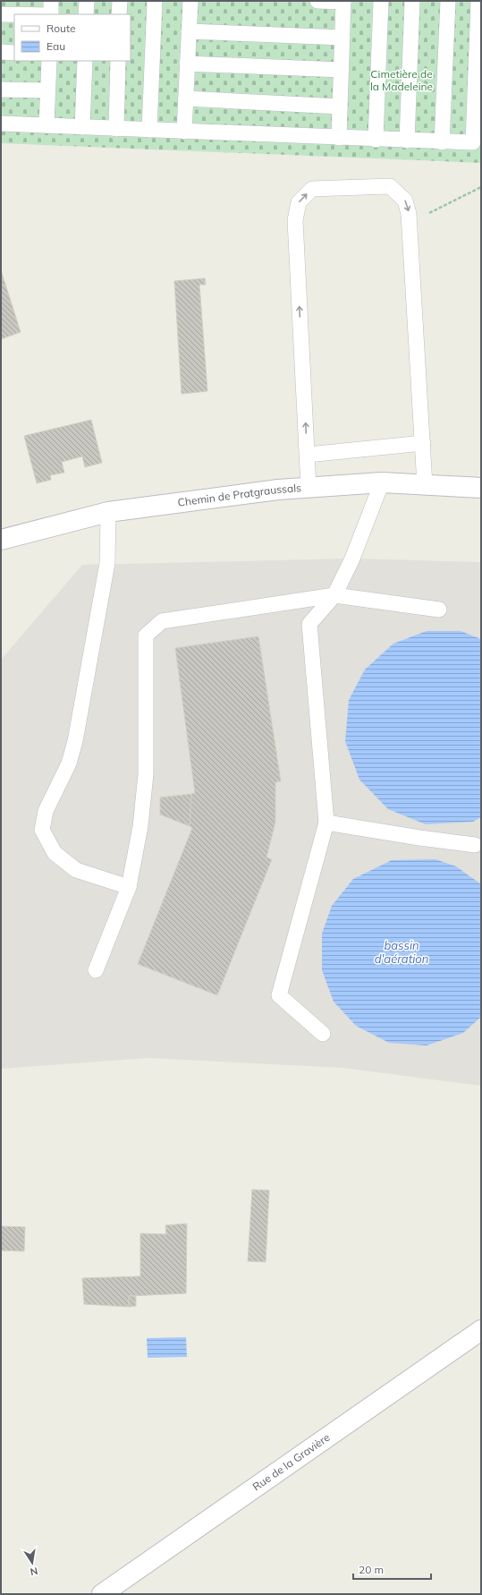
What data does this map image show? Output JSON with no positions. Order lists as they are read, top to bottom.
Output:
{
  "streets": {
    "street": ["Chemin de Pratgraussals", "Rue de la Gravière"]
  },
  "water": ["bassin d'aération"],
  "parks": ["Cimetière de la Madeleine"],
  "legend": ["Route", "Eau"],
  "scale_bar": "20 m",
  "north": "bottom"
}
